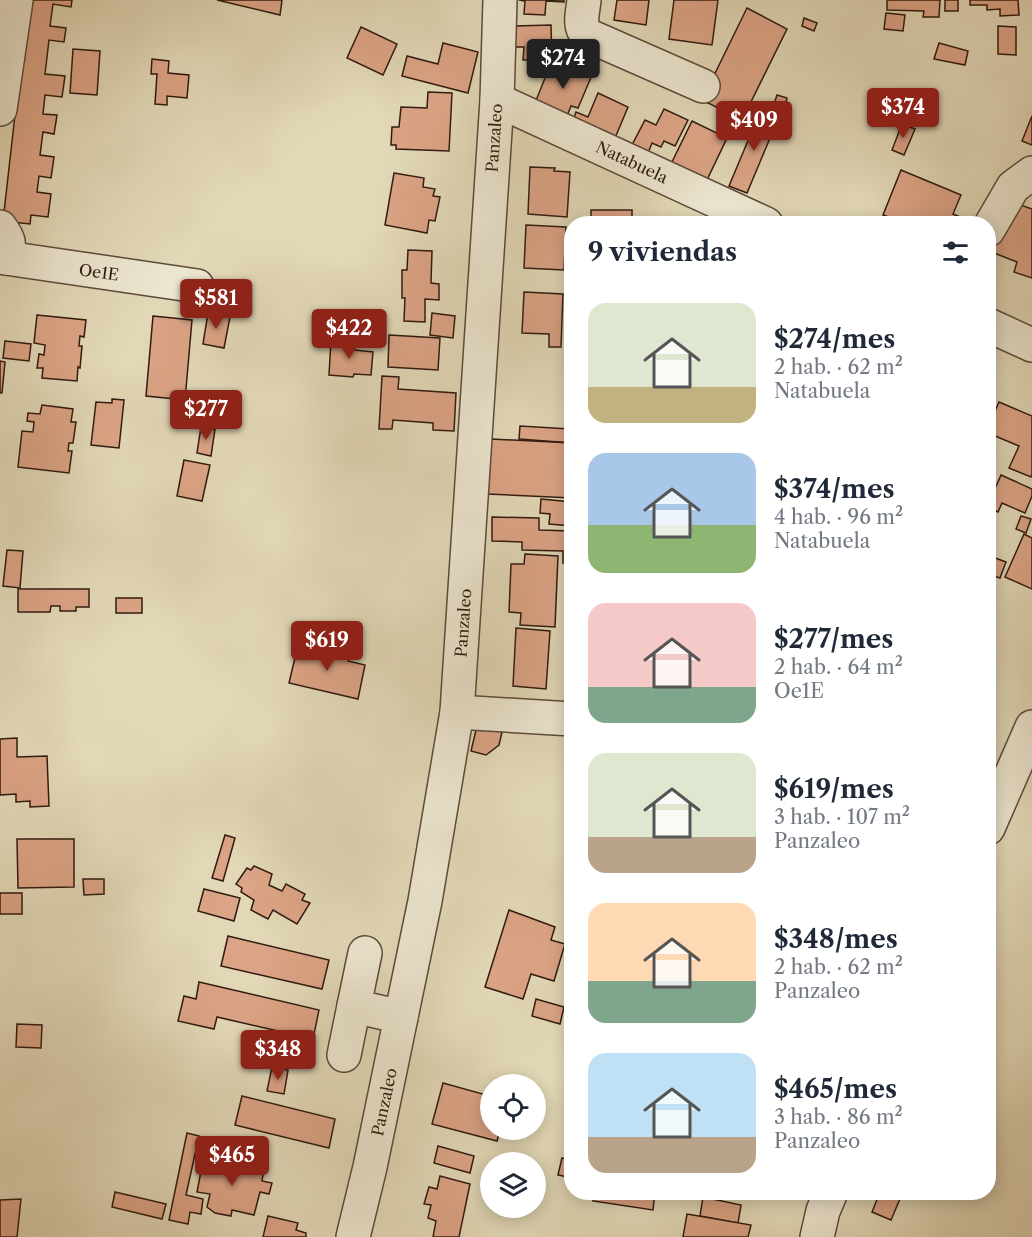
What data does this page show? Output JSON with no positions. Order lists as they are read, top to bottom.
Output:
{
  "streets": {
    "street": ["Panzaleo", "Natabuela", "Oe1E"]
  },
  "crossings": [
    ["Panzaleo", "Natabuela"]
  ],
  "page": {
    "price": [
      "$274",
      "$374",
      "$409",
      "$581",
      "$422",
      "$277",
      "$619",
      "$348",
      "$465"
    ],
    "heading": "9 viviendas",
    "list": [
      {
        "name": "$274/mes",
        "note": "2 hab. · 62 m² · Natabuela"
      },
      {
        "name": "$374/mes",
        "note": "4 hab. · 96 m² · Natabuela"
      },
      {
        "name": "$277/mes",
        "note": "2 hab. · 64 m² · Oe1E"
      },
      {
        "name": "$619/mes",
        "note": "3 hab. · 107 m² · Panzaleo"
      },
      {
        "name": "$348/mes",
        "note": "2 hab. · 62 m² · Panzaleo"
      },
      {
        "name": "$465/mes",
        "note": "3 hab. · 86 m² · Panzaleo"
      }
    ]
  }
}
